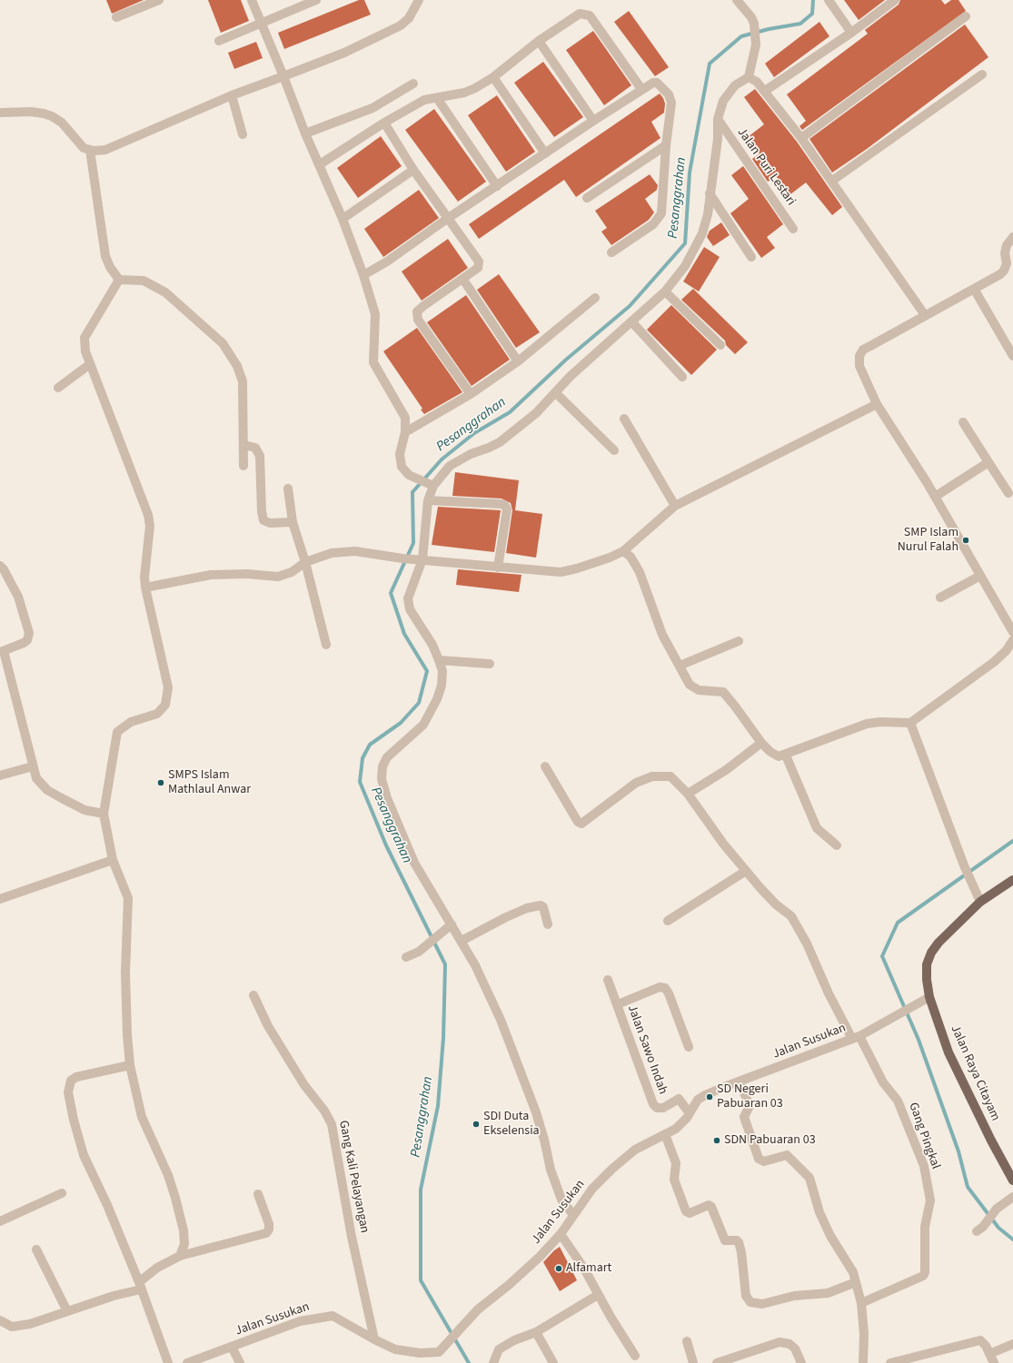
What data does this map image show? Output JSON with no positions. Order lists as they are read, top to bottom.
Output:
{
  "streets": {
    "main road": ["Jalan Raya Citayam"],
    "street": [
      "Jalan Puri Lestari",
      "Jalan Susukan",
      "Jalan Sawo Indah",
      "Gang Pingkal",
      "Gang Kali Pelayangan"
    ]
  },
  "crossings": [
    ["Jalan Susukan", "Jalan Sawo Indah"],
    ["Jalan Susukan", "Jalan Raya Citayam"],
    ["Jalan Susukan", "Gang Pingkal"],
    ["Jalan Susukan", "Gang Kali Pelayangan"]
  ],
  "water": ["Pesanggrahan"],
  "places": [
    "SMP Islam Nurul Falah",
    "SMPS Islam Mathlaul Anwar",
    "SD Negeri Pabuaran 03",
    "SDI Duta Ekselensia",
    "SDN Pabuaran 03",
    "Alfamart"
  ]
}
